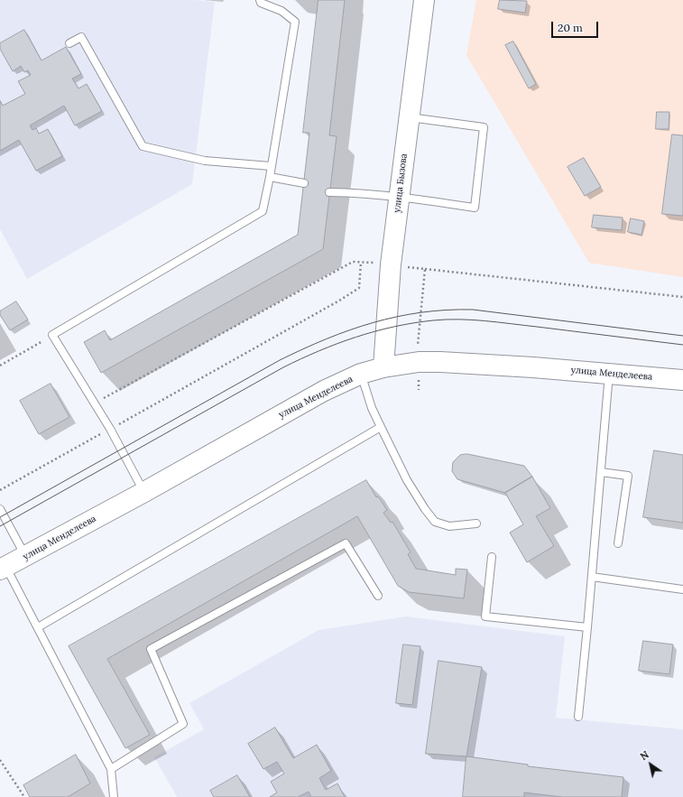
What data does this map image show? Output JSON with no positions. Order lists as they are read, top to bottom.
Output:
{
  "streets": {
    "main road": ["улица Бызова", "улица Менделеева"]
  },
  "crossings": [
    ["улица Бызова", "улица Менделеева"]
  ],
  "scale_bar": "20 m",
  "north": "top left"
}
